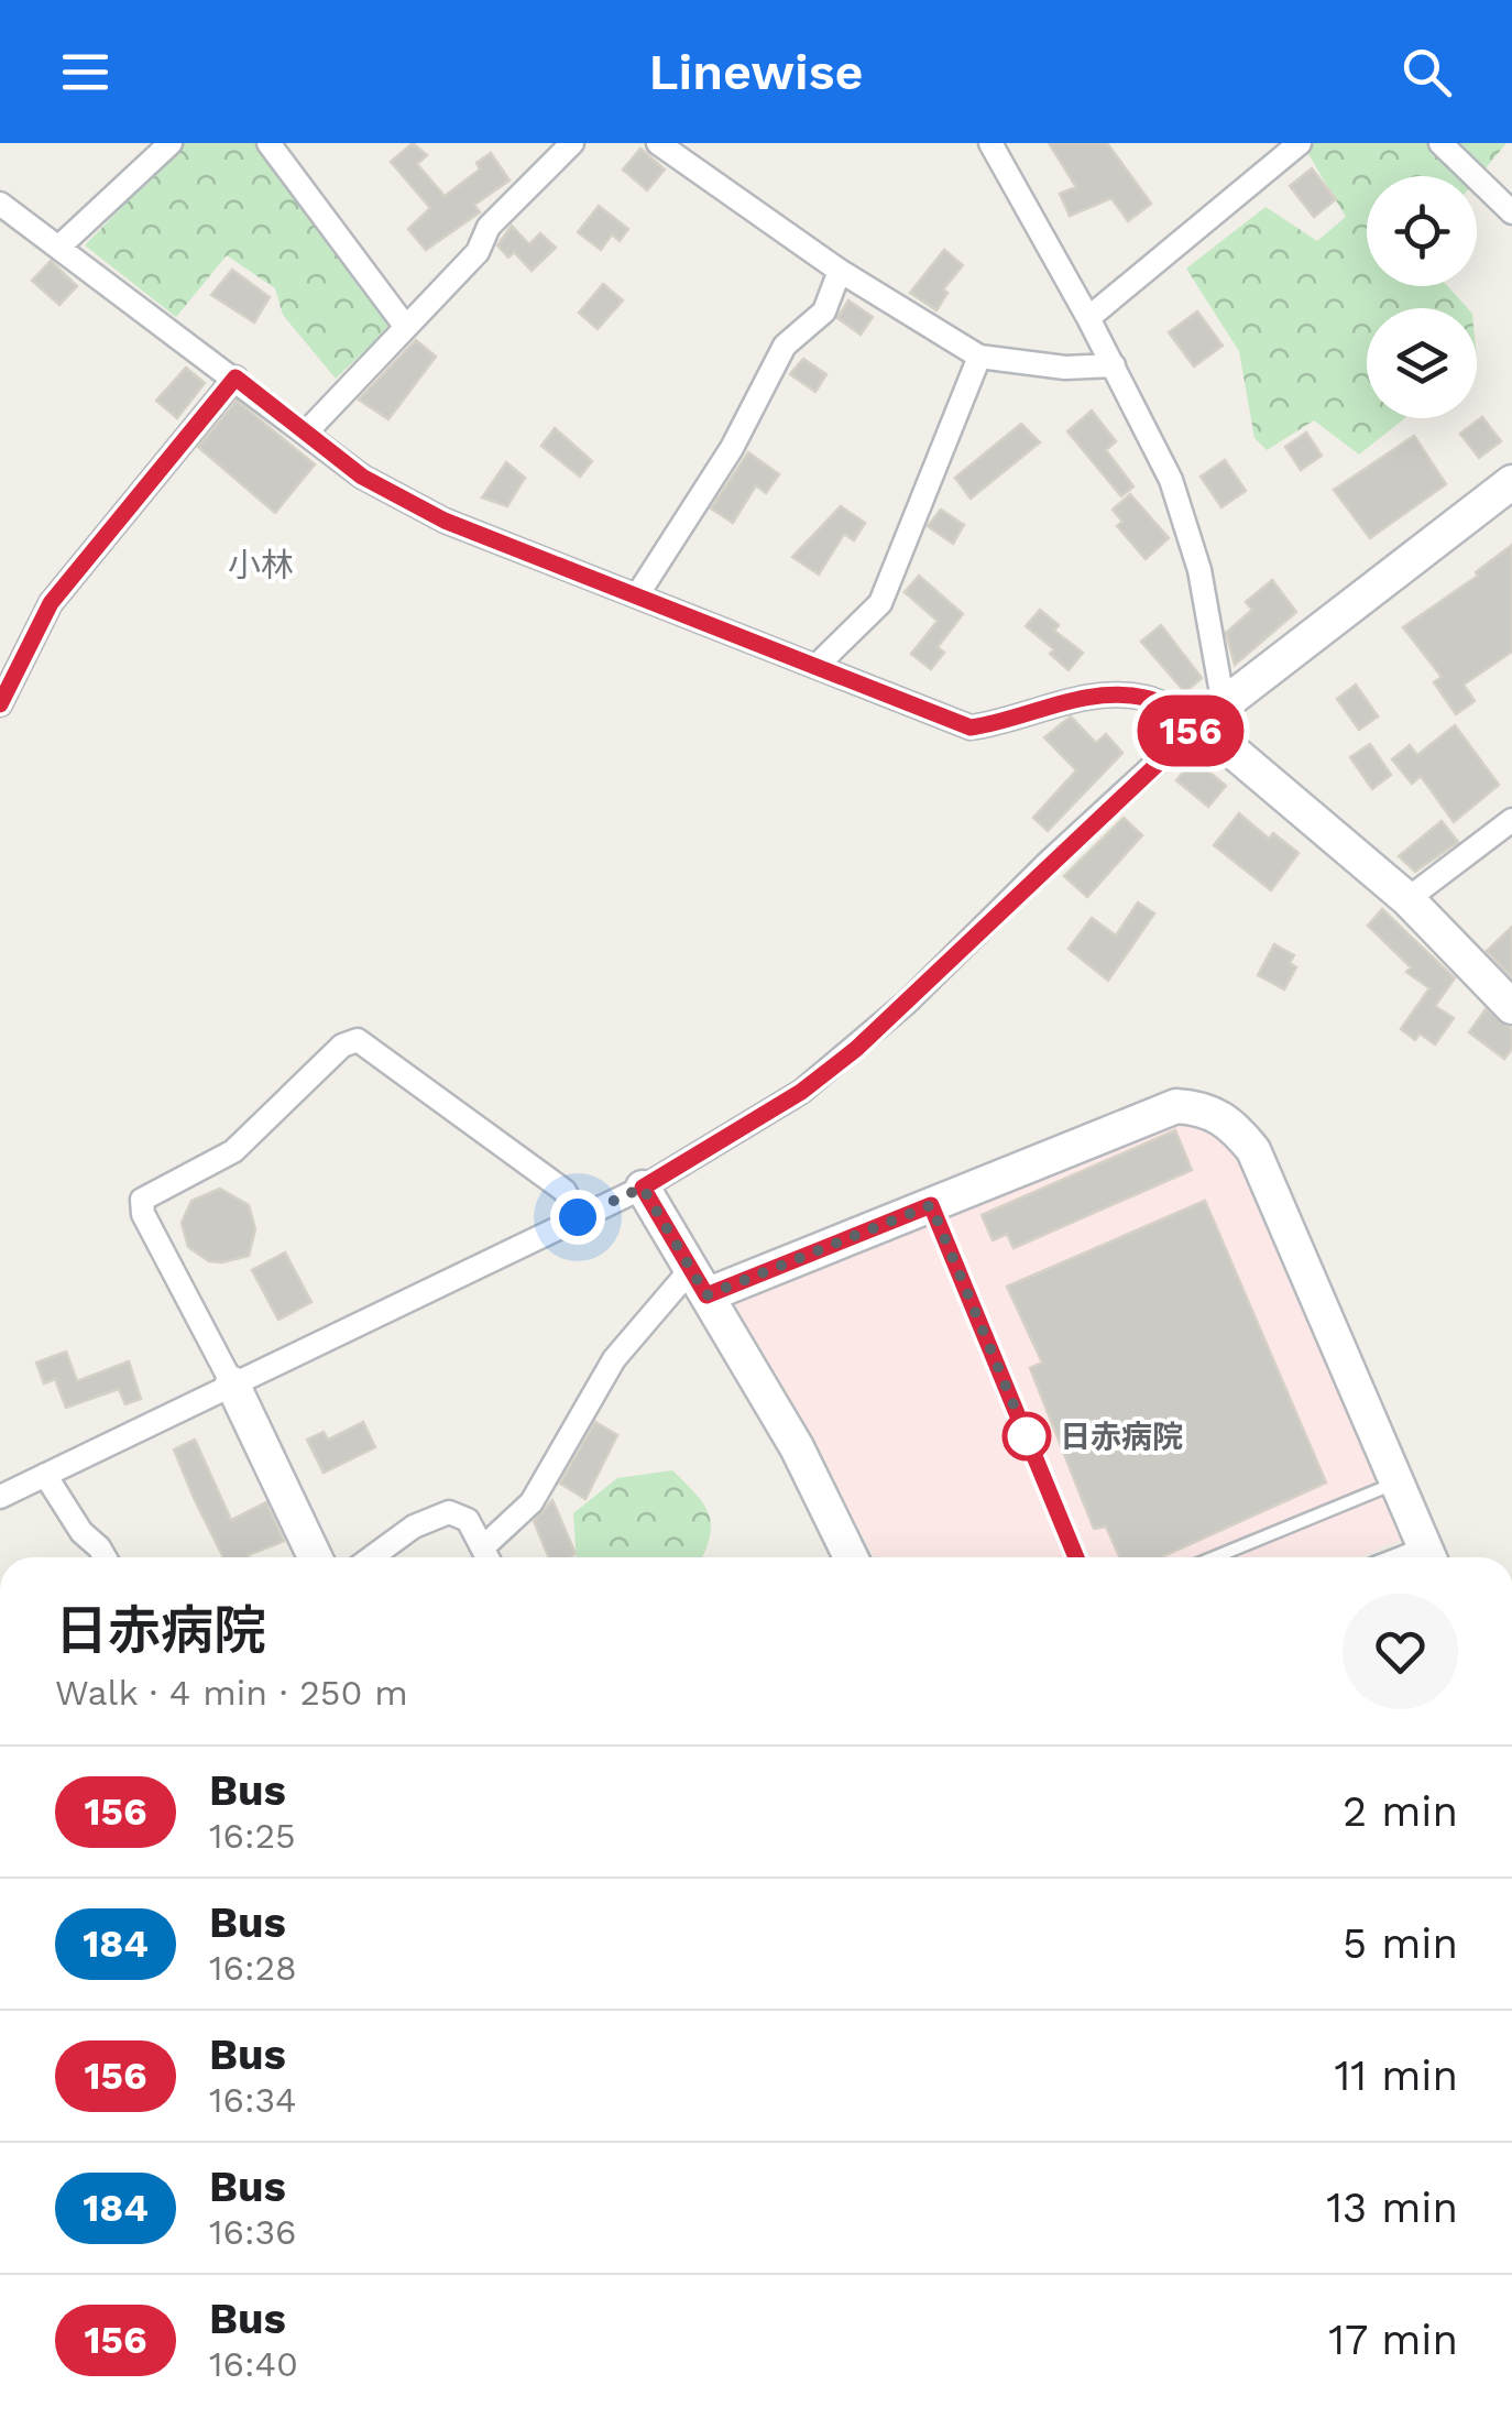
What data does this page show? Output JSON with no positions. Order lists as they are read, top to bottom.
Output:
{
  "districts": ["小林"],
  "places": ["日赤病院"],
  "lines": ["bus line 156"],
  "page": {
    "header": "Linewise",
    "on_map": "156",
    "heading": ["日赤病院", "Walk · 4 min · 250 m"],
    "list": [
      {
        "mark": "156",
        "name": "Bus",
        "note": "16:25",
        "value": "2 min"
      },
      {
        "mark": "184",
        "name": "Bus",
        "note": "16:28",
        "value": "5 min"
      },
      {
        "mark": "156",
        "name": "Bus",
        "note": "16:34",
        "value": "11 min"
      },
      {
        "mark": "184",
        "name": "Bus",
        "note": "16:36",
        "value": "13 min"
      },
      {
        "mark": "156",
        "name": "Bus",
        "note": "16:40",
        "value": "17 min"
      }
    ]
  }
}
